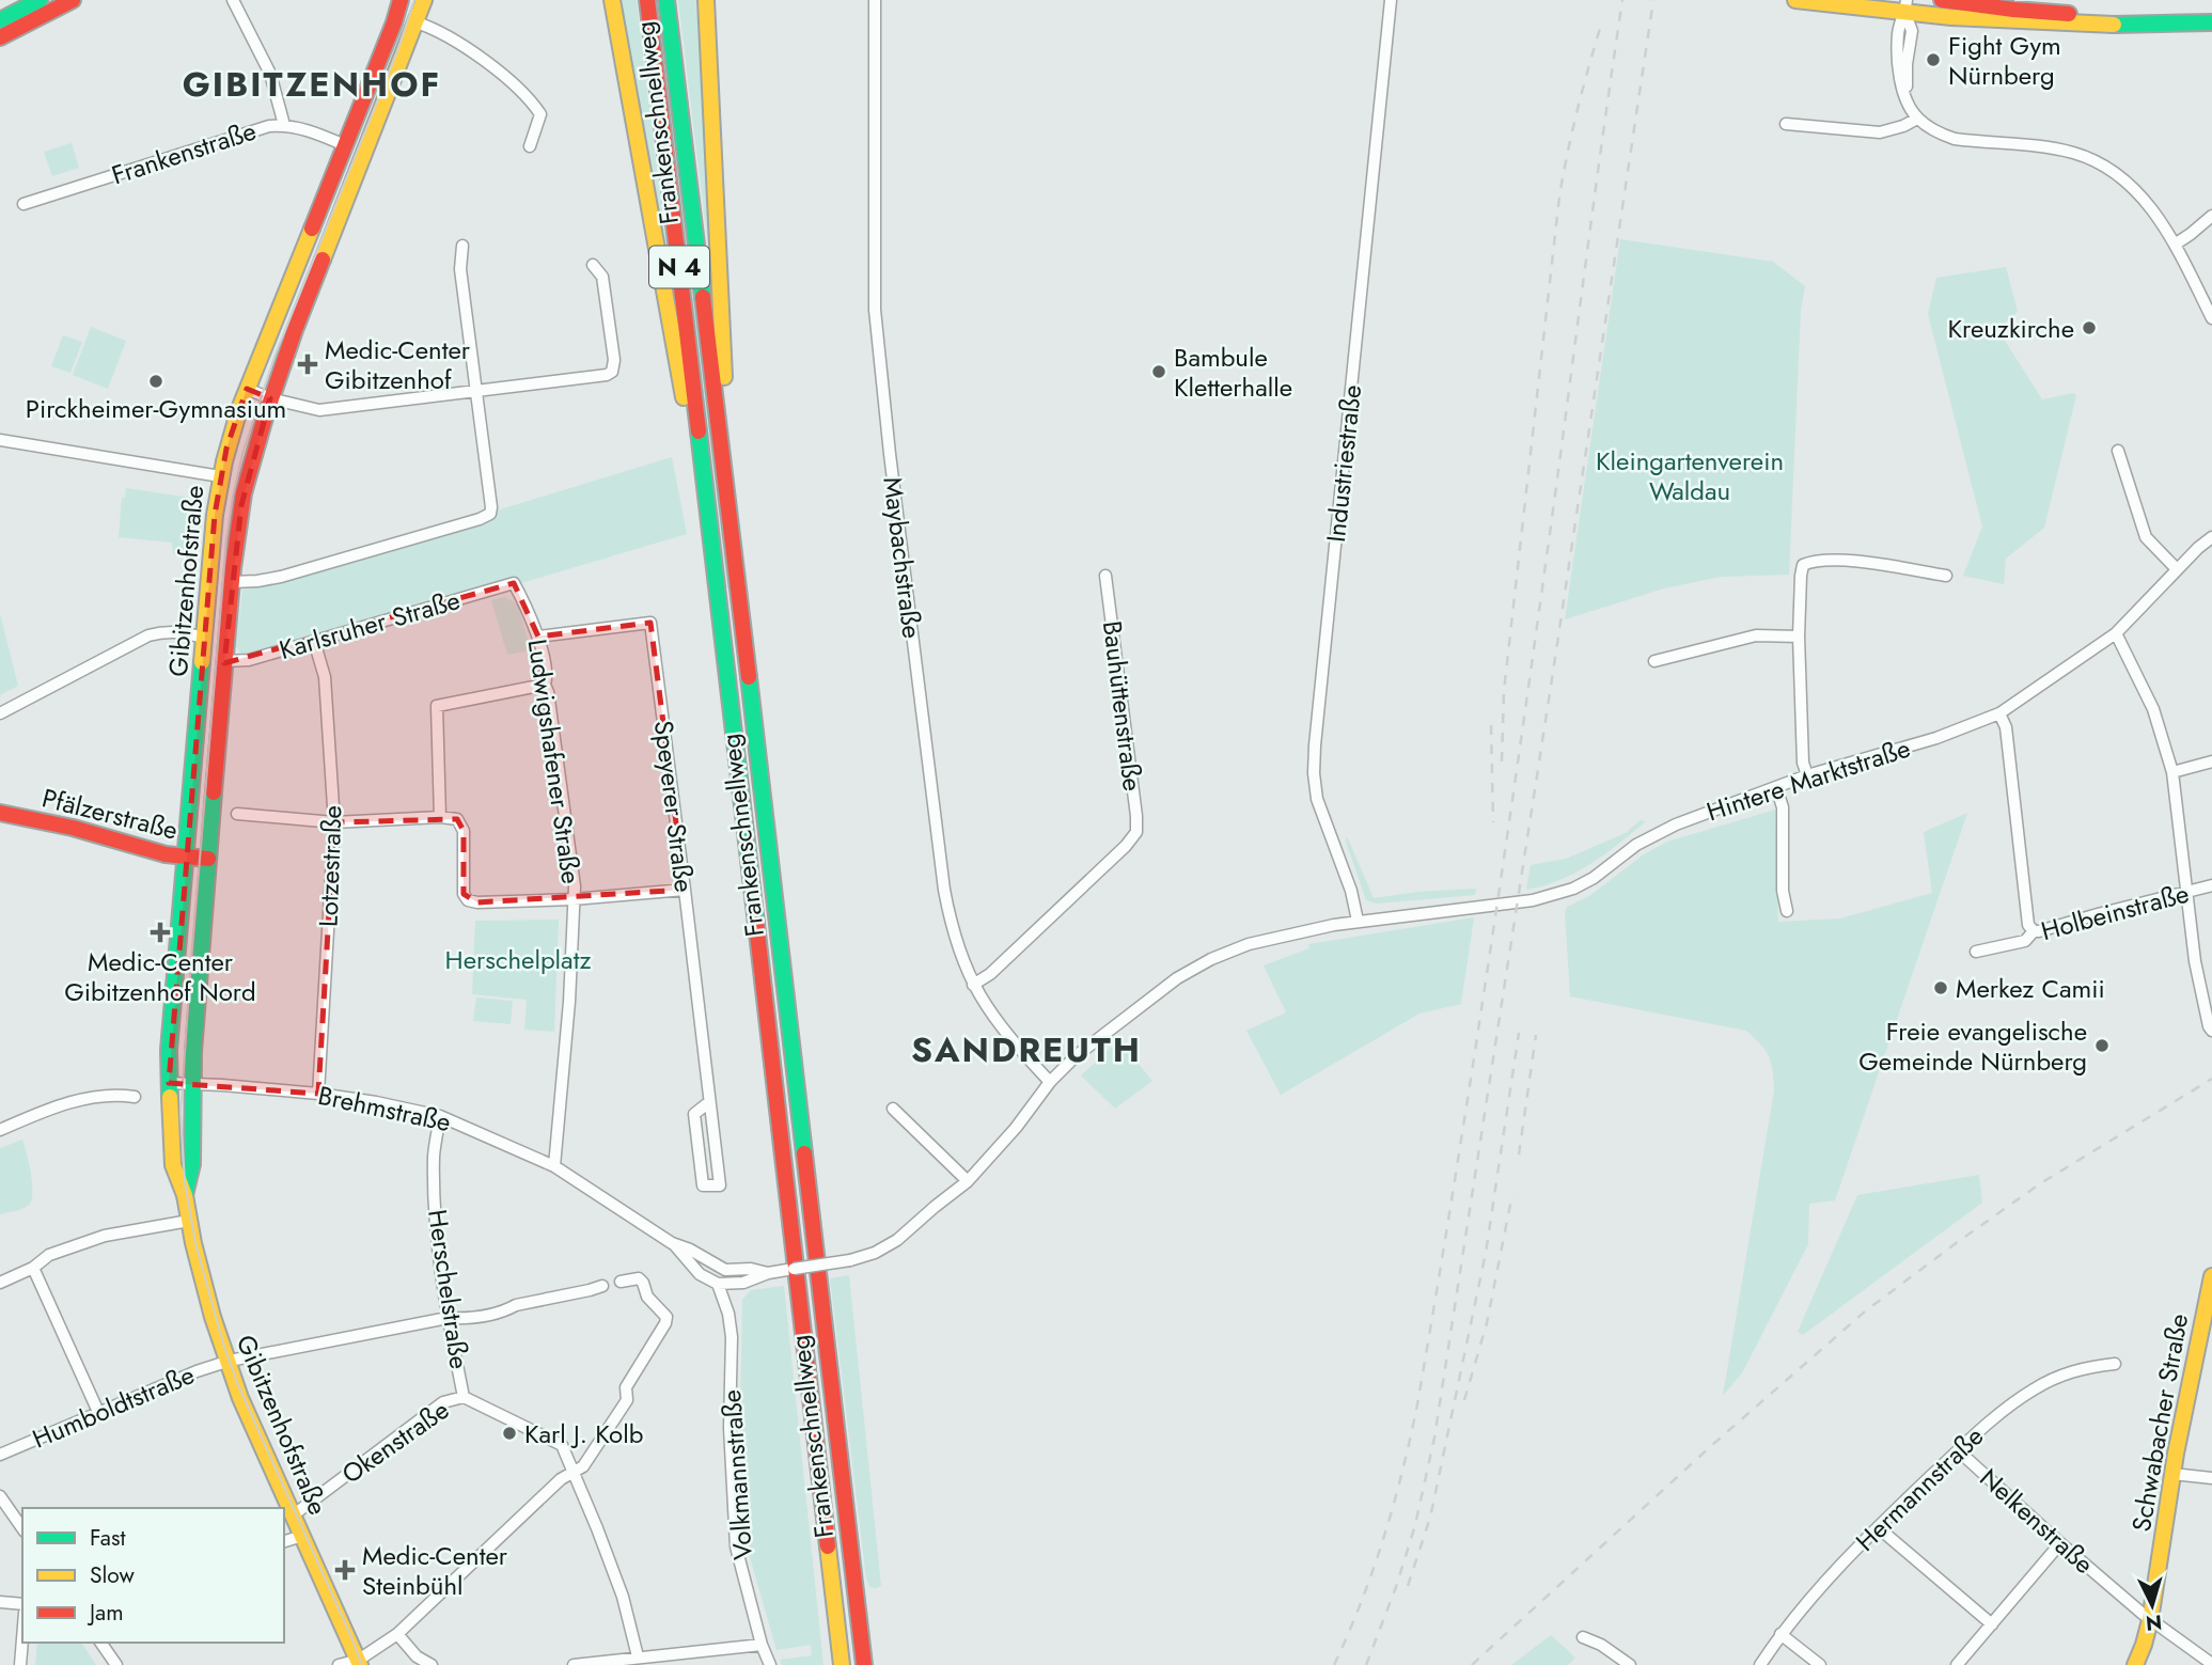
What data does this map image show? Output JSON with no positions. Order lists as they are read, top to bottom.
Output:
{
  "streets": {
    "main road": [
      "Frankenschnellweg",
      "N 4",
      "Gibitzenhofstraße",
      "Pfälzerstraße",
      "Schwabacher Straße"
    ],
    "street": [
      "Frankenstraße",
      "Industriestraße",
      "Maybachstraße",
      "Karlsruher Straße",
      "Bauhüttenstraße",
      "Ludwigshafener Straße",
      "Hintere Marktstraße",
      "Speyerer Straße",
      "Lotzestraße",
      "Holbeinstraße",
      "Brehmstraße",
      "Herschelstraße",
      "Humboldtstraße",
      "Okenstraße",
      "Volkmannstraße",
      "Hermannstraße",
      "Nelkenstraße"
    ]
  },
  "crossings": [
    ["Frankenstraße", "Gibitzenhofstraße"],
    ["Industriestraße", "Hintere Marktstraße"],
    ["Maybachstraße", "Bauhüttenstraße"],
    ["Maybachstraße", "Hintere Marktstraße"],
    ["Gibitzenhofstraße", "Karlsruher Straße"],
    ["Gibitzenhofstraße", "Pfälzerstraße"],
    ["Gibitzenhofstraße", "Brehmstraße"],
    ["Gibitzenhofstraße", "Humboldtstraße"],
    ["Gibitzenhofstraße", "Okenstraße"],
    ["Karlsruher Straße", "Ludwigshafener Straße"],
    ["Karlsruher Straße", "Lotzestraße"],
    ["Ludwigshafener Straße", "Speyerer Straße"],
    ["Lotzestraße", "Brehmstraße"],
    ["Brehmstraße", "Herschelstraße"],
    ["Herschelstraße", "Humboldtstraße"],
    ["Herschelstraße", "Okenstraße"],
    ["Schwabacher Straße", "Nelkenstraße"],
    ["Hermannstraße", "Nelkenstraße"]
  ],
  "districts": ["GIBITZENHOF", "SANDREUTH"],
  "parks": ["Kleingartenverein Waldau", "Herschelplatz"],
  "places": {
    "other": [
      "Fight Gym Nürnberg",
      "Kreuzkirche",
      "Bambule Kletterhalle",
      "Pirckheimer-Gymnasium",
      "Merkez Camii",
      "Freie evangelische Gemeinde Nürnberg",
      "Karl J. Kolb"
    ],
    "health": ["Medic-Center Gibitzenhof", "Medic-Center Gibitzenhof Nord", "Medic-Center Steinbühl"]
  },
  "legend": ["Fast", "Slow", "Jam"],
  "north": "bottom"
}
